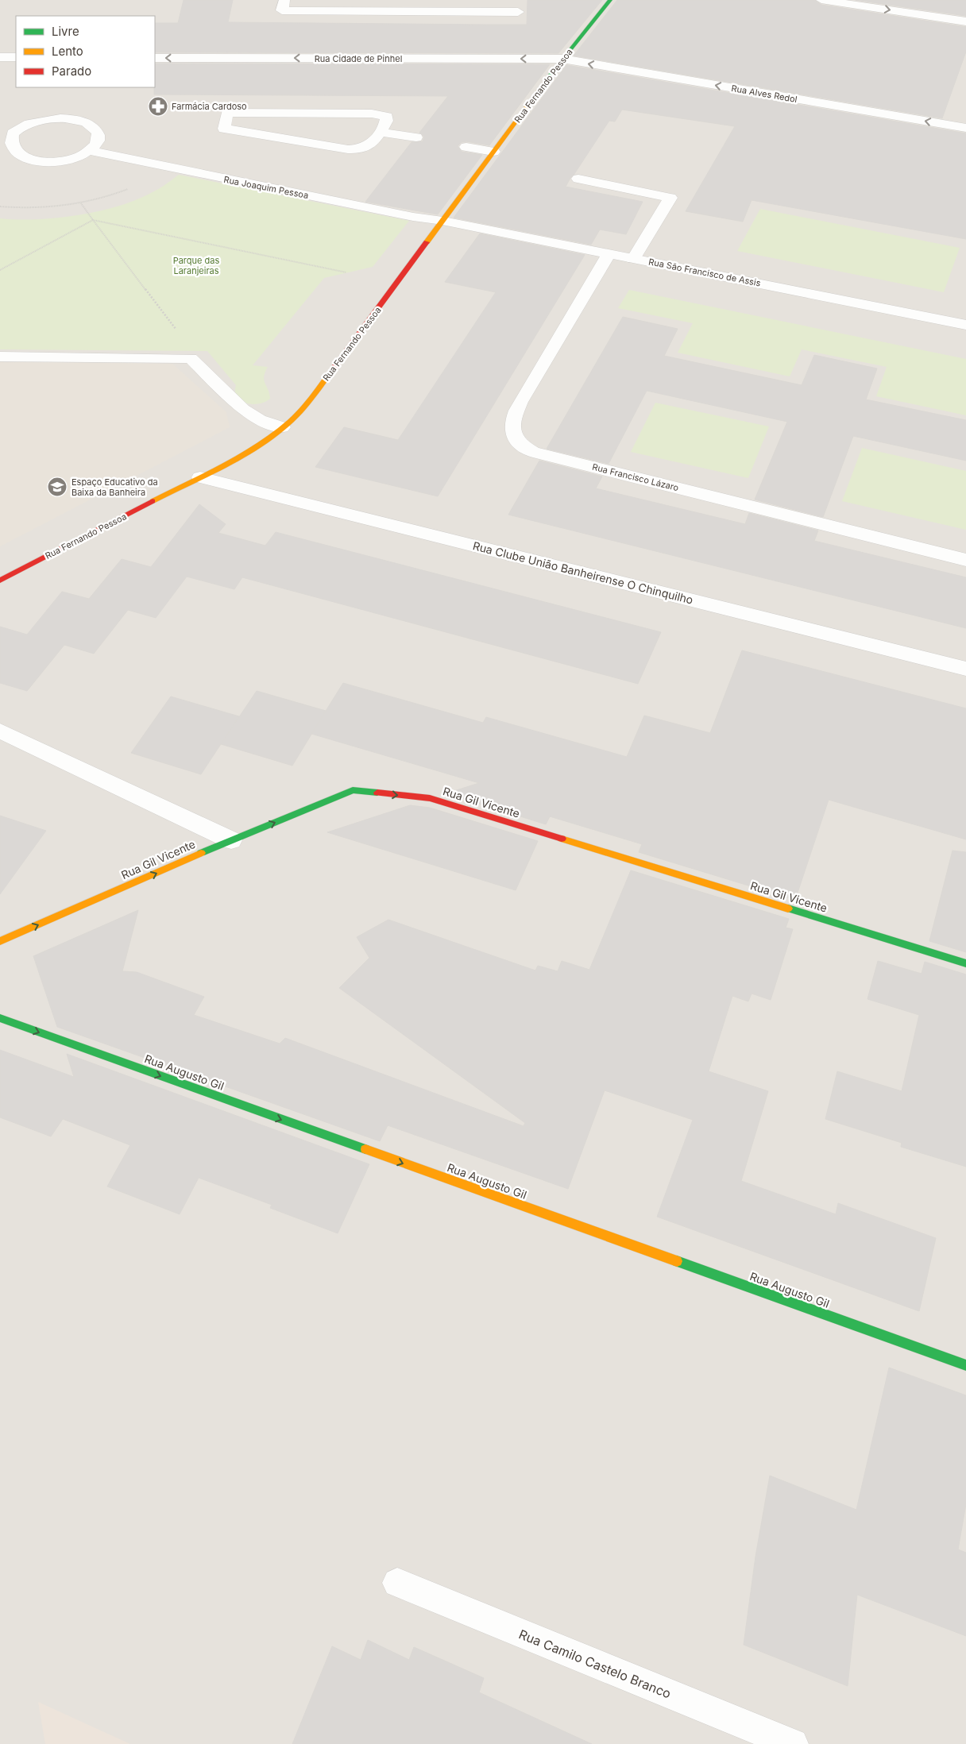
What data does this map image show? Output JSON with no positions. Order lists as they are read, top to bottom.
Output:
{
  "streets": {
    "street": [
      "Rua Cidade de Pinhel",
      "Rua Fernando Pessoa",
      "Rua Alves Redol",
      "Rua Joaquim Pessoa",
      "Rua São Francisco de Assis",
      "Rua Francisco Lázaro",
      "Rua Clube União Banheirense O Chinquilho",
      "Rua Gil Vicente",
      "Rua Augusto Gil",
      "Rua Camilo Castelo Branco"
    ]
  },
  "crossings": [
    ["Rua Cidade de Pinhel", "Rua Fernando Pessoa"],
    ["Rua Cidade de Pinhel", "Rua Alves Redol"],
    ["Rua Fernando Pessoa", "Rua Alves Redol"],
    ["Rua Fernando Pessoa", "Rua Joaquim Pessoa"],
    ["Rua Fernando Pessoa", "Rua São Francisco de Assis"],
    ["Rua Fernando Pessoa", "Rua Clube União Banheirense O Chinquilho"],
    ["Rua Joaquim Pessoa", "Rua São Francisco de Assis"],
    ["Rua São Francisco de Assis", "Rua Francisco Lázaro"]
  ],
  "one_way": ["Rua Gil Vicente", "Rua Augusto Gil"],
  "parks": ["Parque das Laranjeiras"],
  "places": {
    "pharmacy": ["Farmácia Cardoso"],
    "school or university": ["Espaço Educativo da Baixa da Banheira"]
  },
  "legend": ["Livre", "Lento", "Parado"]
}
